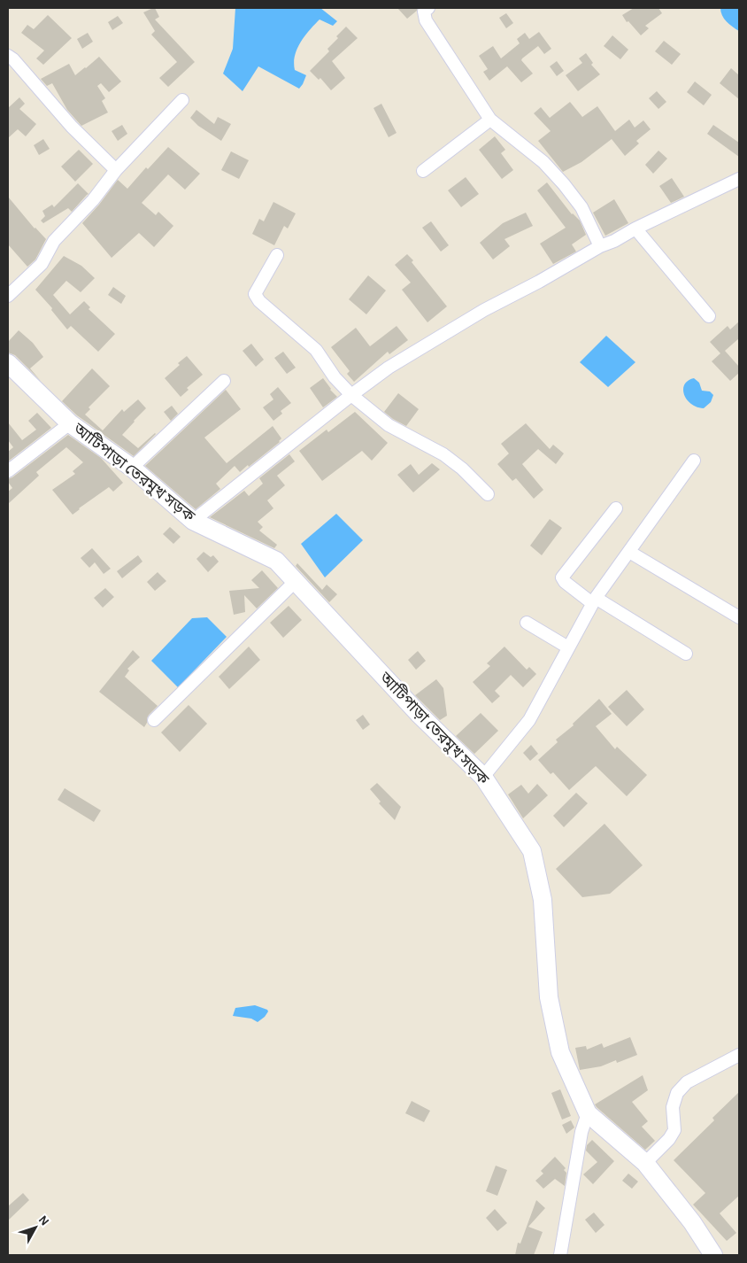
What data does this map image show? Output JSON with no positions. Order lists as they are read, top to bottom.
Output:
{
  "streets": {
    "main road": ["আটিপাড়া তেরমুখ সড়ক"]
  },
  "north": "top right"
}
